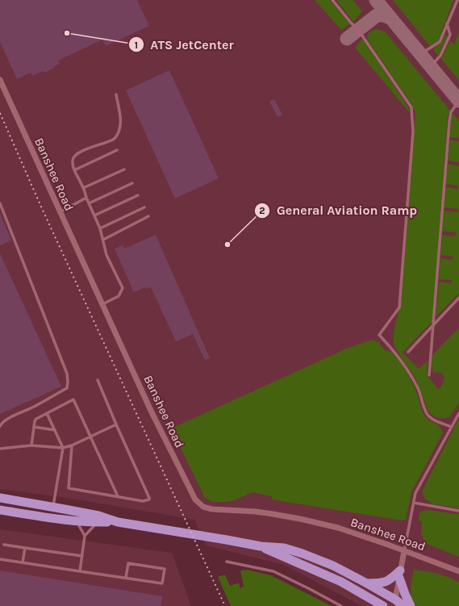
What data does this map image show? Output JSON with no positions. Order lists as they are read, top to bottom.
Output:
{
  "streets": {
    "street": ["Banshee Road"]
  },
  "places": ["ATS JetCenter", "General Aviation Ramp"]
}
